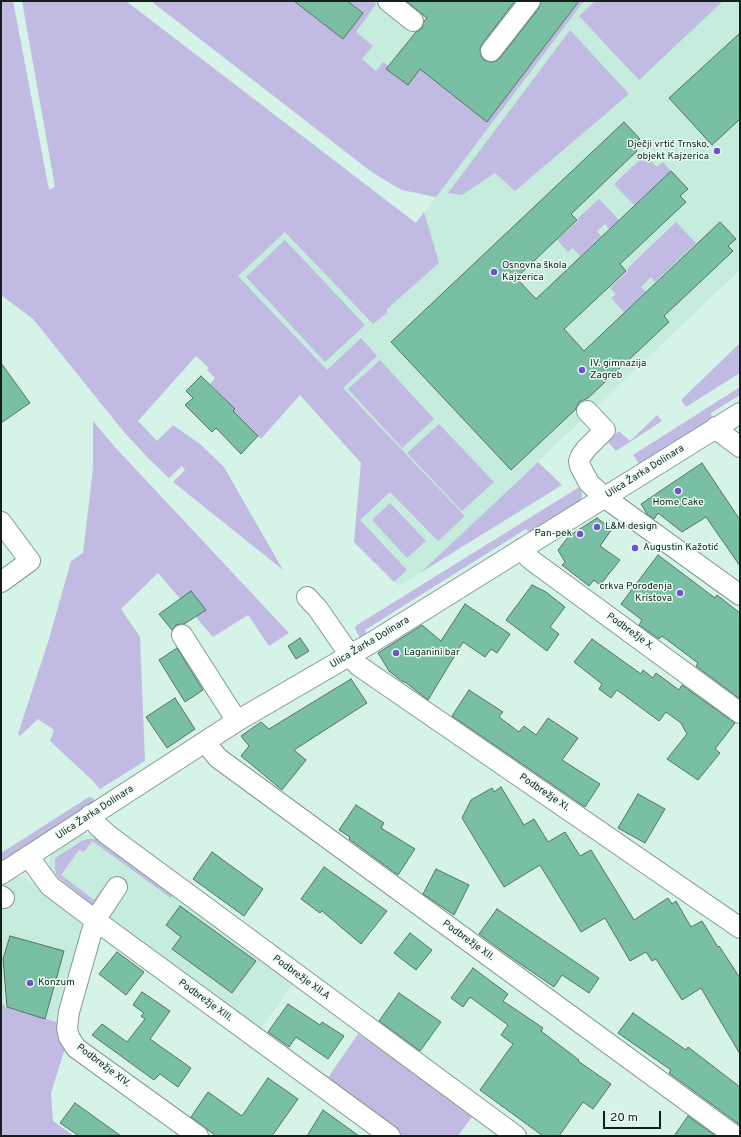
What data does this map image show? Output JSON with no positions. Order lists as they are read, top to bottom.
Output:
{
  "streets": {
    "street": [
      "Ulica Žarka Dolinara",
      "Podbrežje X.",
      "Podbrežje XI.",
      "Podbrežje XII.",
      "Podbrežje XII.A",
      "Podbrežje XIII.",
      "Podbrežje XIV."
    ]
  },
  "crossings": [
    ["Ulica Žarka Dolinara", "Podbrežje X."],
    ["Ulica Žarka Dolinara", "Podbrežje XI."],
    ["Ulica Žarka Dolinara", "Podbrežje XII."],
    ["Ulica Žarka Dolinara", "Podbrežje XII.A"],
    ["Ulica Žarka Dolinara", "Podbrežje XIII."],
    ["Podbrežje XIII.", "Podbrežje XIV."]
  ],
  "places": [
    "Dječji vrtić Trnsko, objekt Kajzerica",
    "Osnovna škola Kajzerica",
    "IV. gimnazija Zagreb",
    "Home Cake",
    "L&M design",
    "Pan-pek",
    "Augustin Kažotić",
    "crkva Porođenja Kristova",
    "Laganini bar",
    "Konzum"
  ],
  "scale_bar": "20 m"
}
